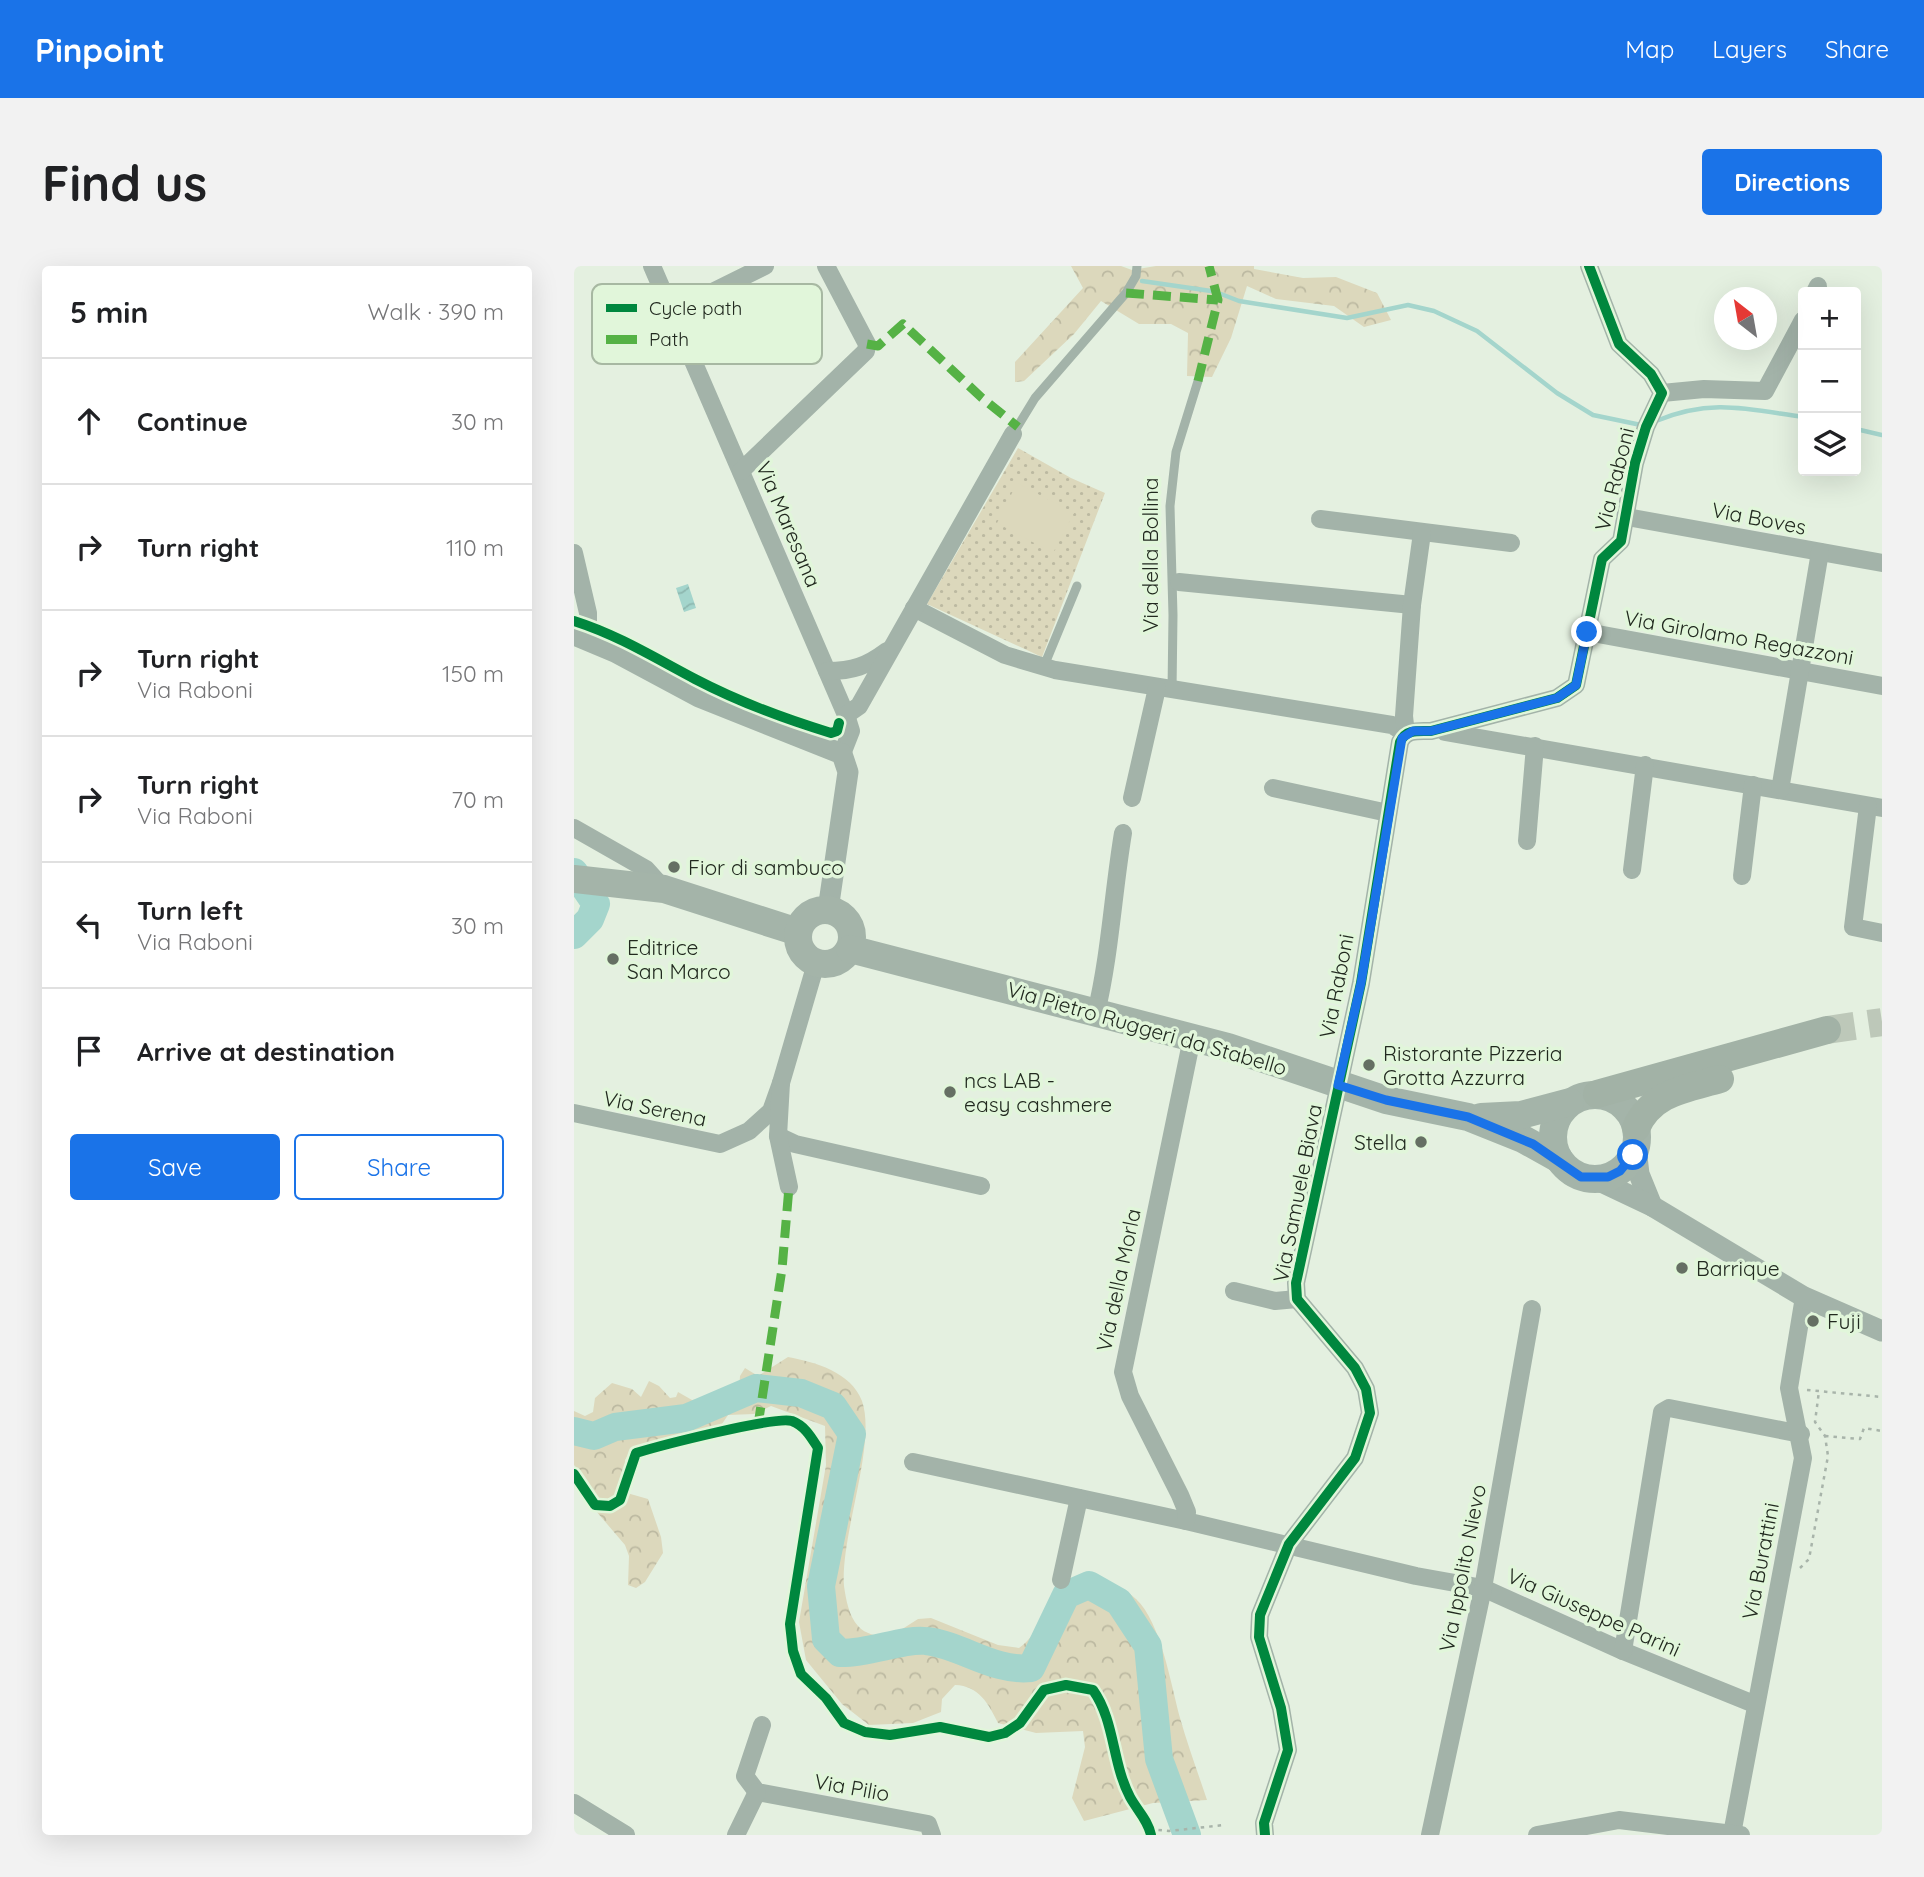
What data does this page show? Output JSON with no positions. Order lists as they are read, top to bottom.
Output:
{
  "streets": {
    "main road": ["Via Pietro Ruggeri da Stabello"],
    "street": [
      "Via Raboni",
      "Via Boves",
      "Via Maresana",
      "Via della Bollina",
      "Via Girolamo Regazzoni",
      "Via Serena",
      "Via Samuele Biava",
      "Via della Morla",
      "Via Burattini",
      "Via Ippolito Nievo",
      "Via Giuseppe Parini",
      "Via Pilio"
    ]
  },
  "crossings": [
    ["Via Raboni", "Via Boves"],
    ["Via Raboni", "Via Girolamo Regazzoni"],
    ["Via Raboni", "Via Pietro Ruggeri da Stabello"],
    ["Via Raboni", "Via Samuele Biava"],
    ["Via Pietro Ruggeri da Stabello", "Via Samuele Biava"],
    ["Via Pietro Ruggeri da Stabello", "Via della Morla"],
    ["Via Pietro Ruggeri da Stabello", "Via Burattini"],
    ["Via Samuele Biava", "Via Giuseppe Parini"],
    ["Via Burattini", "Via Giuseppe Parini"],
    ["Via Ippolito Nievo", "Via Giuseppe Parini"]
  ],
  "places": [
    "Fior di sambuco",
    "Editrice San Marco",
    "Ristorante Pizzeria Grotta Azzurra",
    "ncs LAB - easy cashmere",
    "Stella",
    "Barrique",
    "Fuji"
  ],
  "legend": ["Cycle path", "Path"],
  "north": "top left",
  "page": {
    "header": "Pinpoint",
    "nav": ["Map", "Layers", "Share"],
    "buttons": [
      "Directions",
      ["Save", "Share"]
    ],
    "title": "Find us",
    "heading": ["5 min", "Walk · 390 m"],
    "map_buttons": ["+", "−"],
    "list": [
      ["Continue", "30 m"],
      ["Turn right", "110 m"],
      ["Turn right", "Via Raboni", "150 m"],
      ["Turn right", "Via Raboni", "70 m"],
      ["Turn left", "Via Raboni", "30 m"],
      "Arrive at destination"
    ]
  }
}
